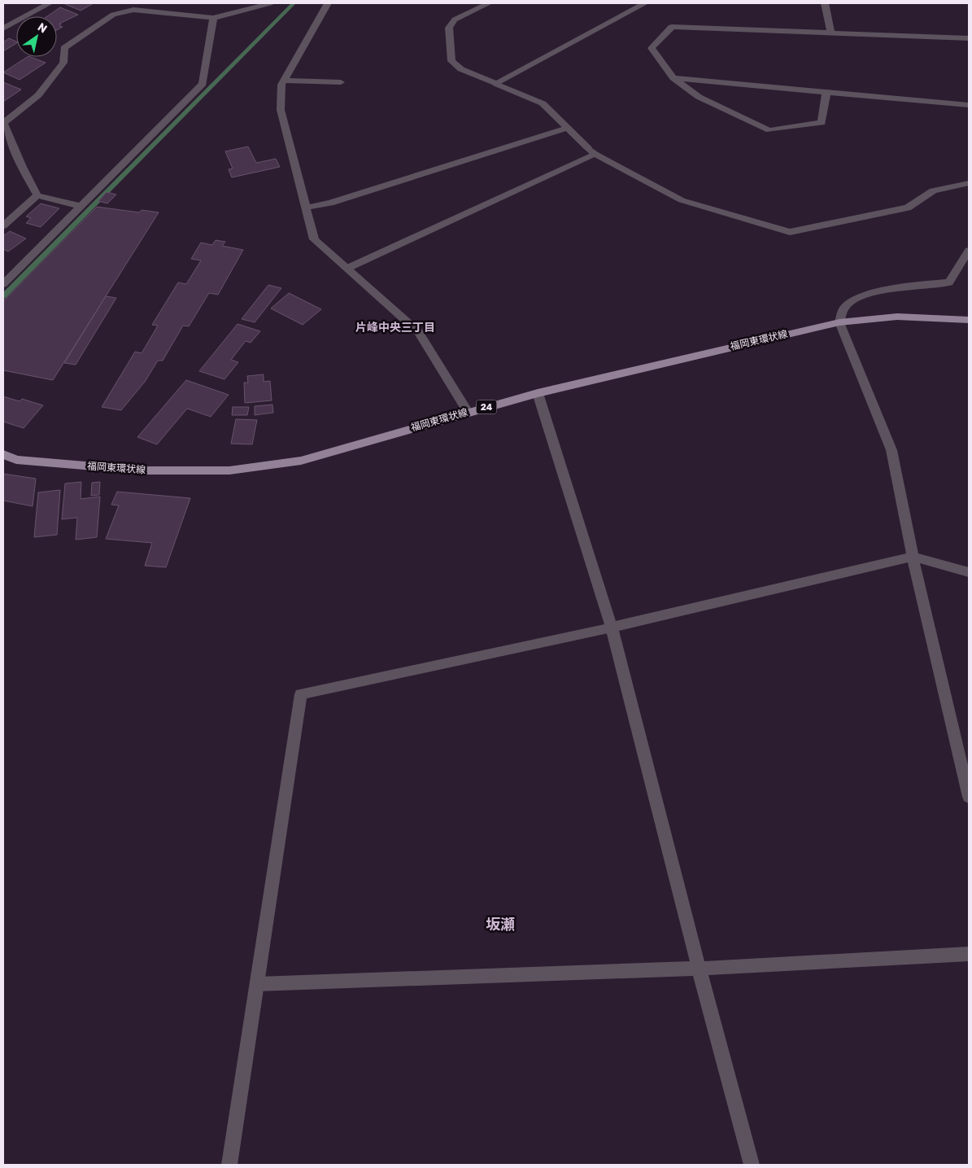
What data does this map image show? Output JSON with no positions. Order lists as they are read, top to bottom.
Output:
{
  "streets": {
    "main road": ["福岡東環状線", "24"]
  },
  "districts": ["片峰中央三丁目", "坂瀬"],
  "north": "top right"
}
